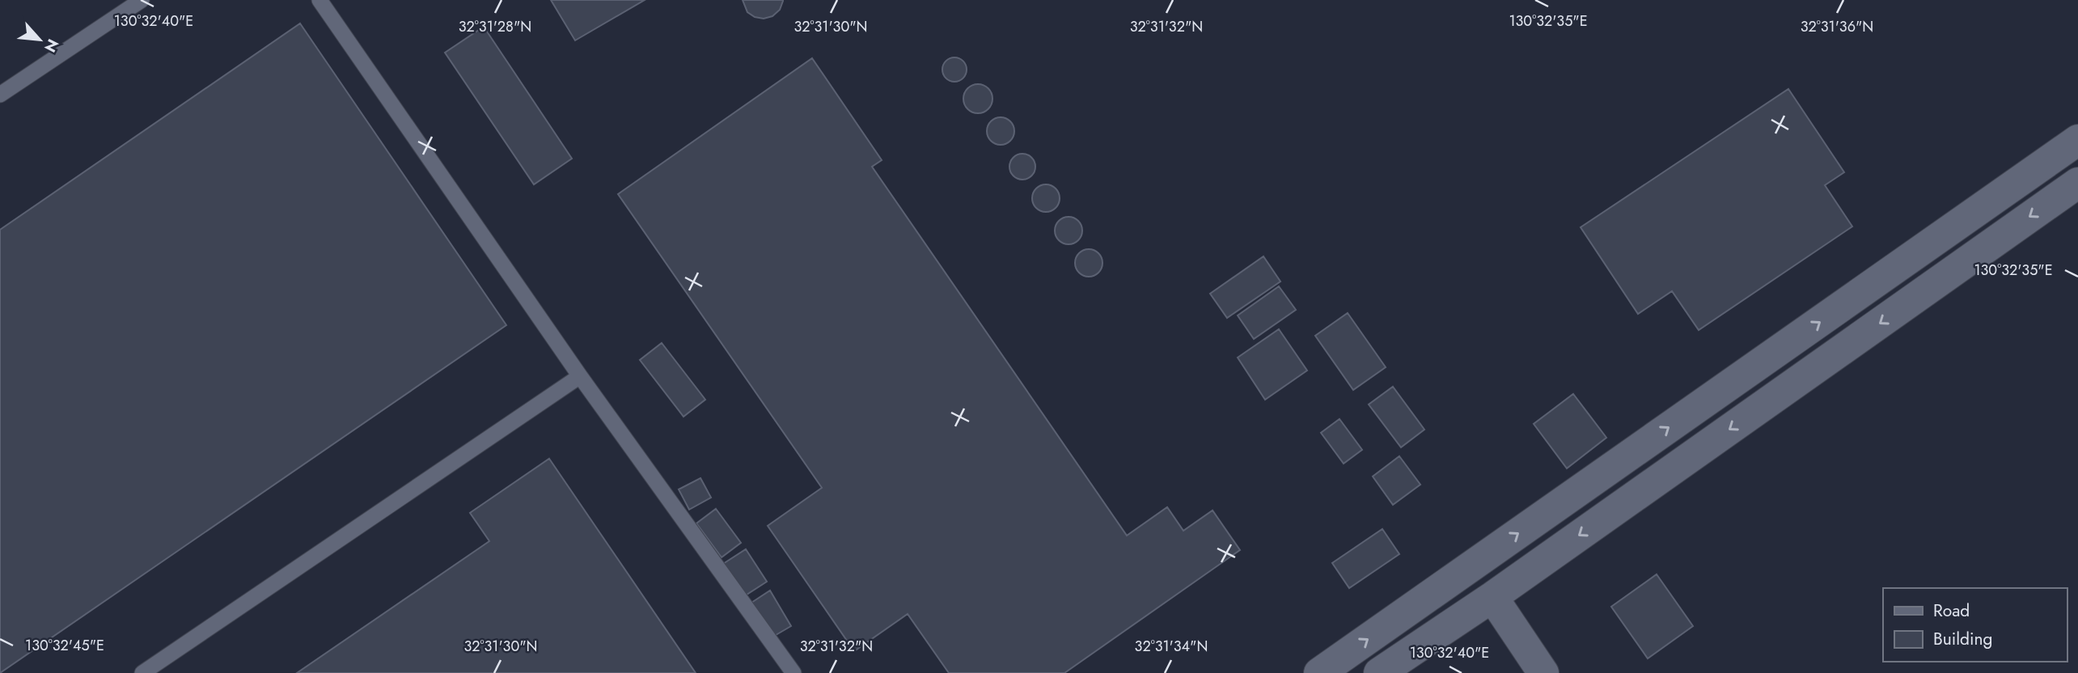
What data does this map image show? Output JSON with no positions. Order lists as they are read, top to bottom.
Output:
{
  "legend": ["Road", "Building"],
  "north": "bottom right",
  "coordinates": [
    "130°32'40\"E",
    "130°32'35\"E",
    "32°31'28\"N",
    "32°31'30\"N",
    "32°31'32\"N",
    "32°31'36\"N",
    "130°32'45\"E",
    "32°31'34\"N"
  ]
}
